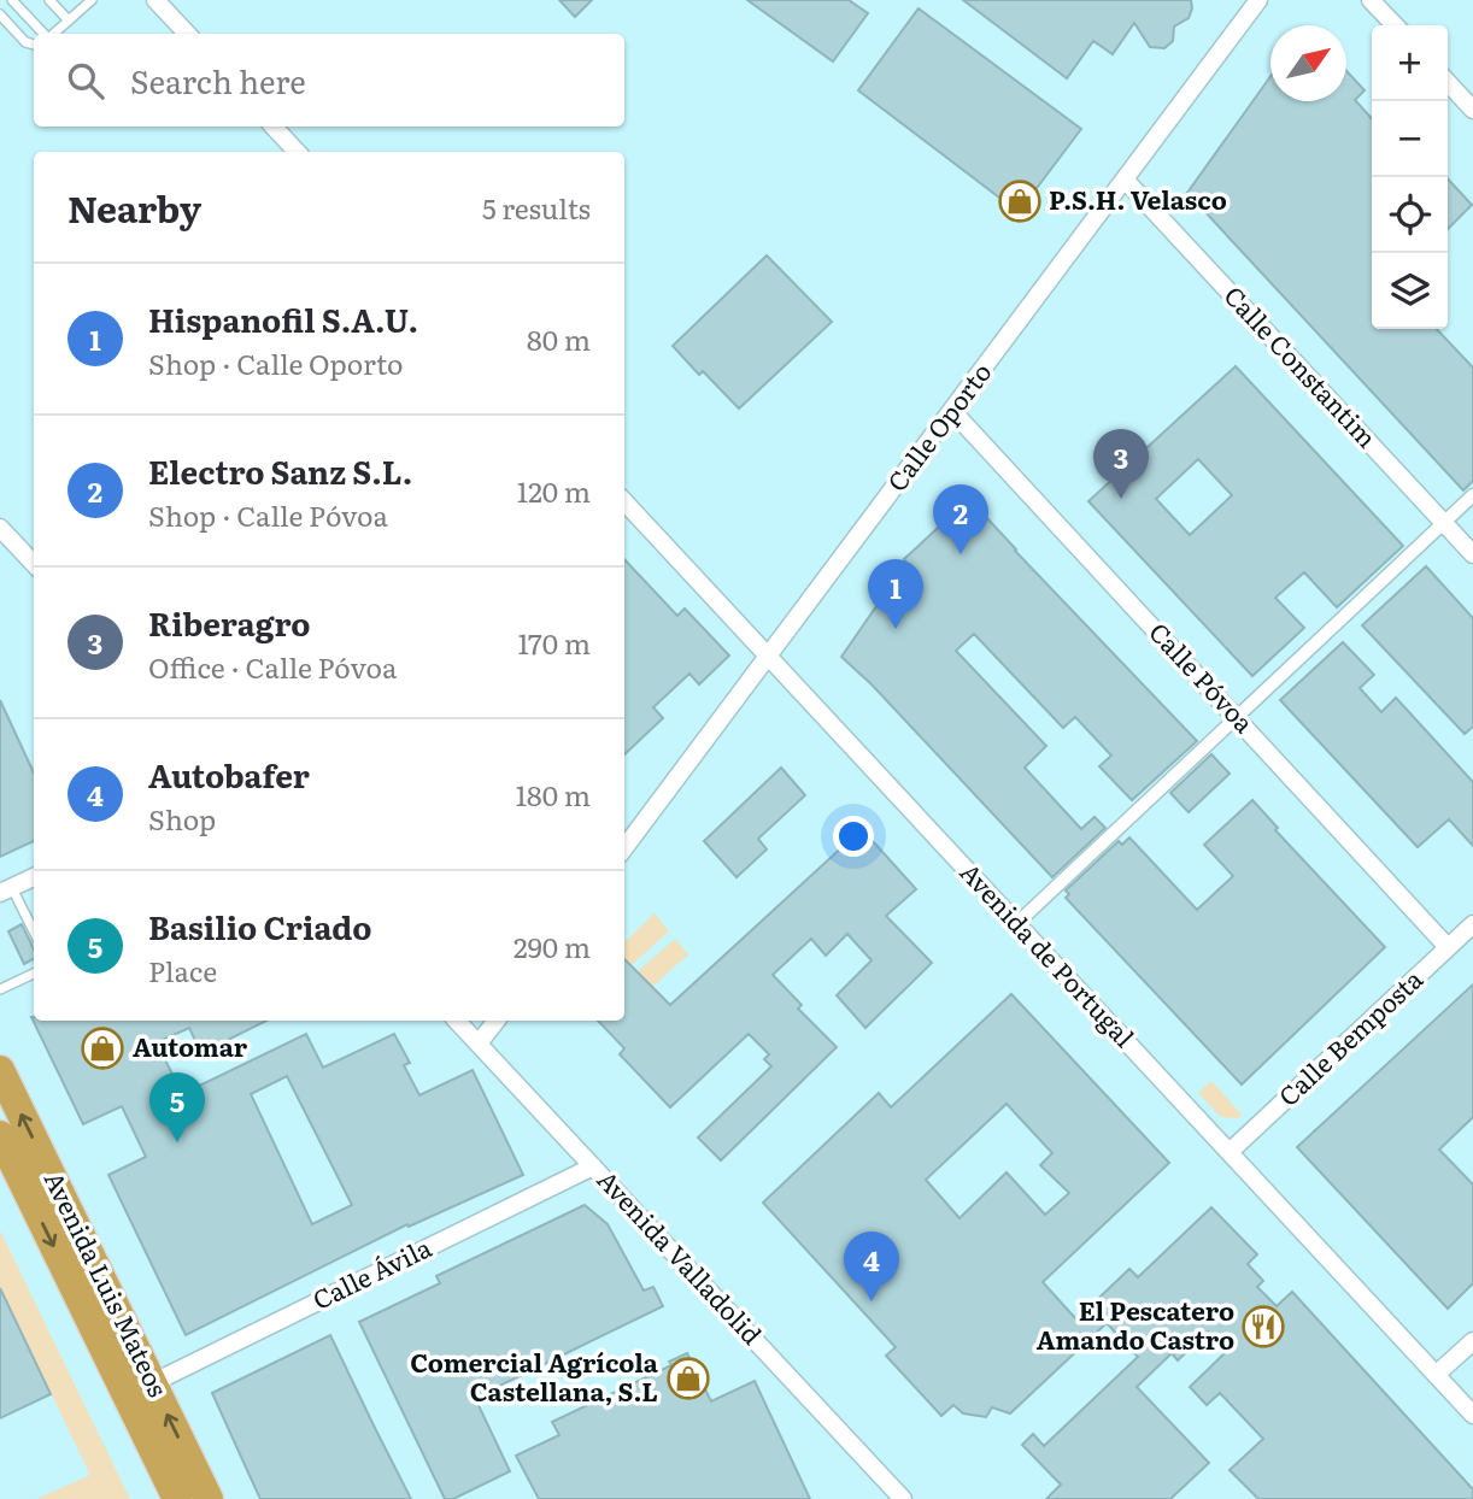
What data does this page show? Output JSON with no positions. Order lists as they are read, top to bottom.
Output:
{
  "streets": {
    "highway": ["Avenida Luis Mateos"],
    "street": [
      "Calle Constantim",
      "Calle Oporto",
      "Calle Póvoa",
      "Avenida de Portugal",
      "Calle Bemposta",
      "Avenida Valladolid",
      "Calle Ávila"
    ]
  },
  "crossings": [
    ["Calle Constantim", "Calle Oporto"],
    ["Calle Oporto", "Calle Póvoa"],
    ["Calle Oporto", "Avenida de Portugal"],
    ["Calle Póvoa", "Calle Bemposta"],
    ["Avenida de Portugal", "Calle Bemposta"],
    ["Avenida Valladolid", "Calle Ávila"],
    ["Calle Ávila", "Avenida Luis Mateos"]
  ],
  "places": {
    "shop": ["P.S.H. Velasco", "Automar", "Comercial Agrícola Castellana, S.L"],
    "restaurant": ["El Pescatero Amando Castro"]
  },
  "north": "top right",
  "page": {
    "map_buttons": ["+", "−"],
    "search": "Search here",
    "heading": ["Nearby", "5 results"],
    "list": [
      {
        "mark": "1",
        "name": "Hispanofil S.A.U.",
        "note": "Shop · Calle Oporto",
        "value": "80 m"
      },
      {
        "mark": "2",
        "name": "Electro Sanz S.L.",
        "note": "Shop · Calle Póvoa",
        "value": "120 m"
      },
      {
        "mark": "3",
        "name": "Riberagro",
        "note": "Office · Calle Póvoa",
        "value": "170 m"
      },
      {
        "mark": "4",
        "name": "Autobafer",
        "note": "Shop",
        "value": "180 m"
      },
      {
        "mark": "5",
        "name": "Basilio Criado",
        "note": "Place",
        "value": "290 m"
      }
    ],
    "pins": [
      "3",
      "2",
      "1",
      "5",
      "4"
    ]
  }
}
